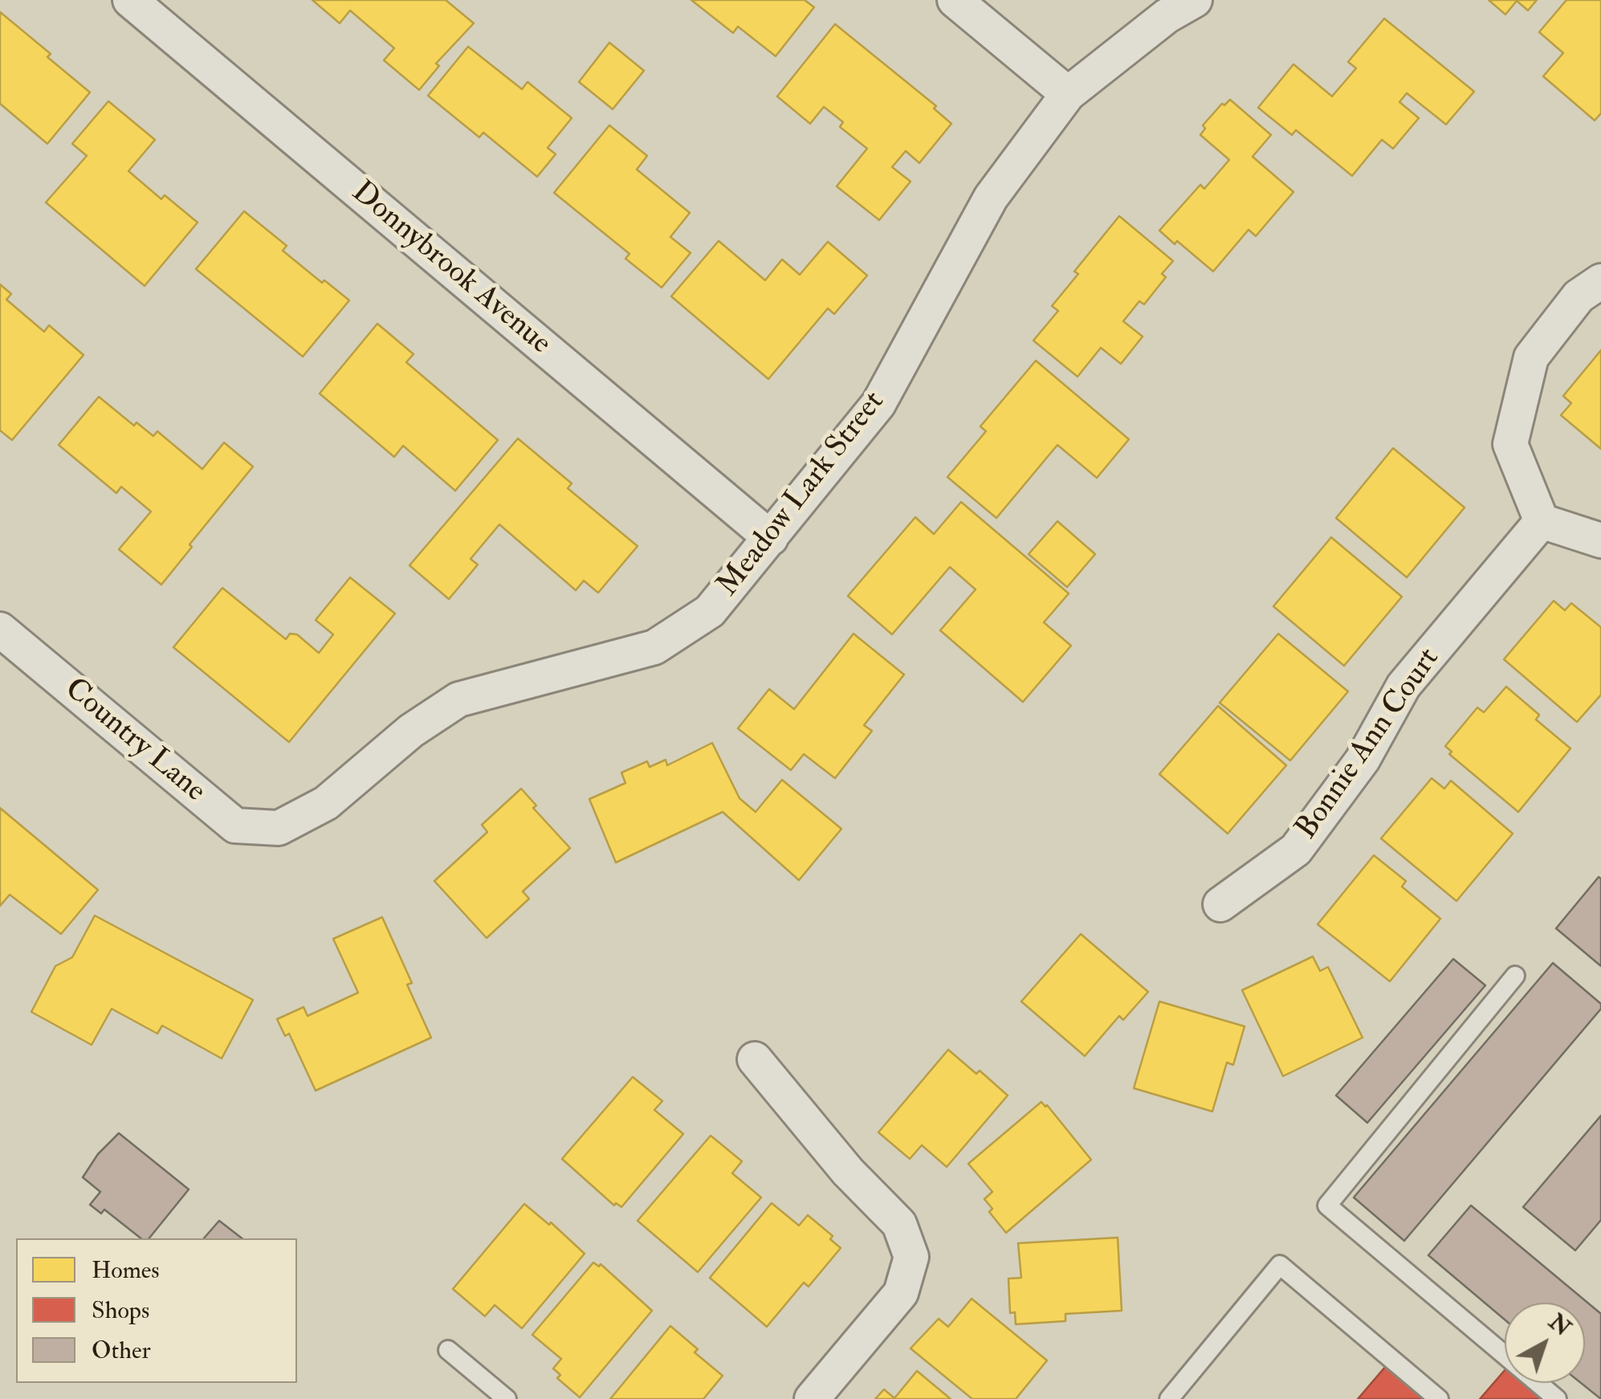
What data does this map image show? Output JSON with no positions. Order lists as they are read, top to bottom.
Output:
{
  "streets": {
    "street": [
      "Donnybrook Avenue",
      "Meadow Lark Street",
      "Country Lane",
      "Bonnie Ann Court"
    ]
  },
  "crossings": [
    ["Donnybrook Avenue", "Meadow Lark Street"],
    ["Meadow Lark Street", "Country Lane"]
  ],
  "legend": ["Homes", "Shops", "Other"],
  "north": "top right"
}
